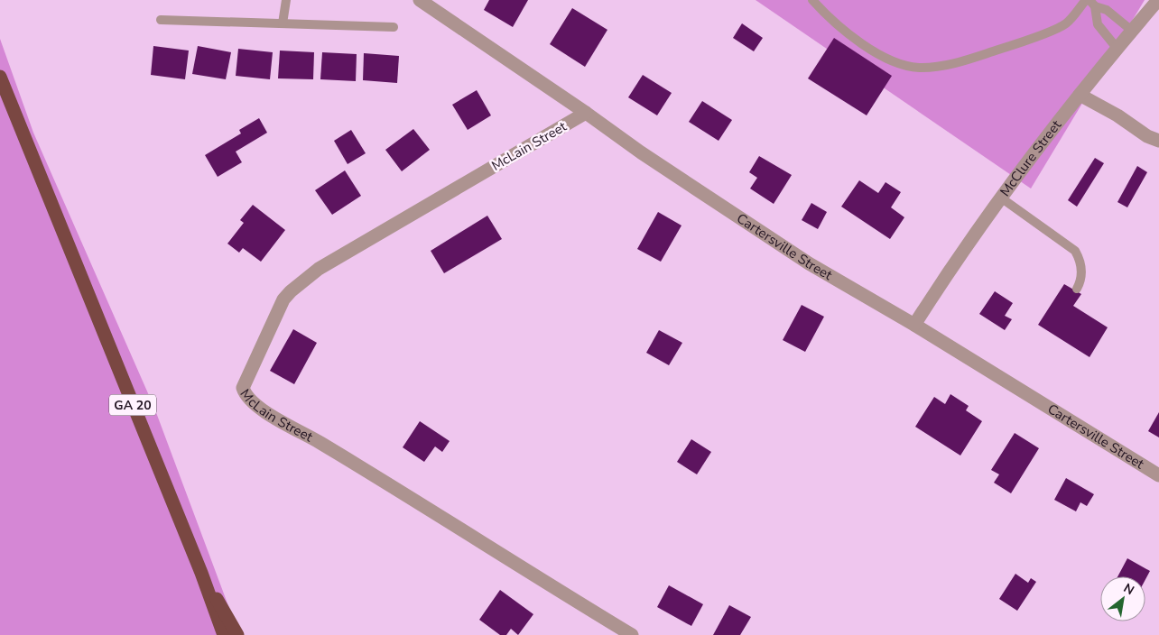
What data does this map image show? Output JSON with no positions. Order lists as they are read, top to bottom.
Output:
{
  "streets": {
    "highway": ["GA 20"],
    "street": ["McLain Street", "McClure Street", "Cartersville Street"]
  },
  "crossings": [
    ["McLain Street", "Cartersville Street"],
    ["McClure Street", "Cartersville Street"]
  ],
  "north": "top right"
}
